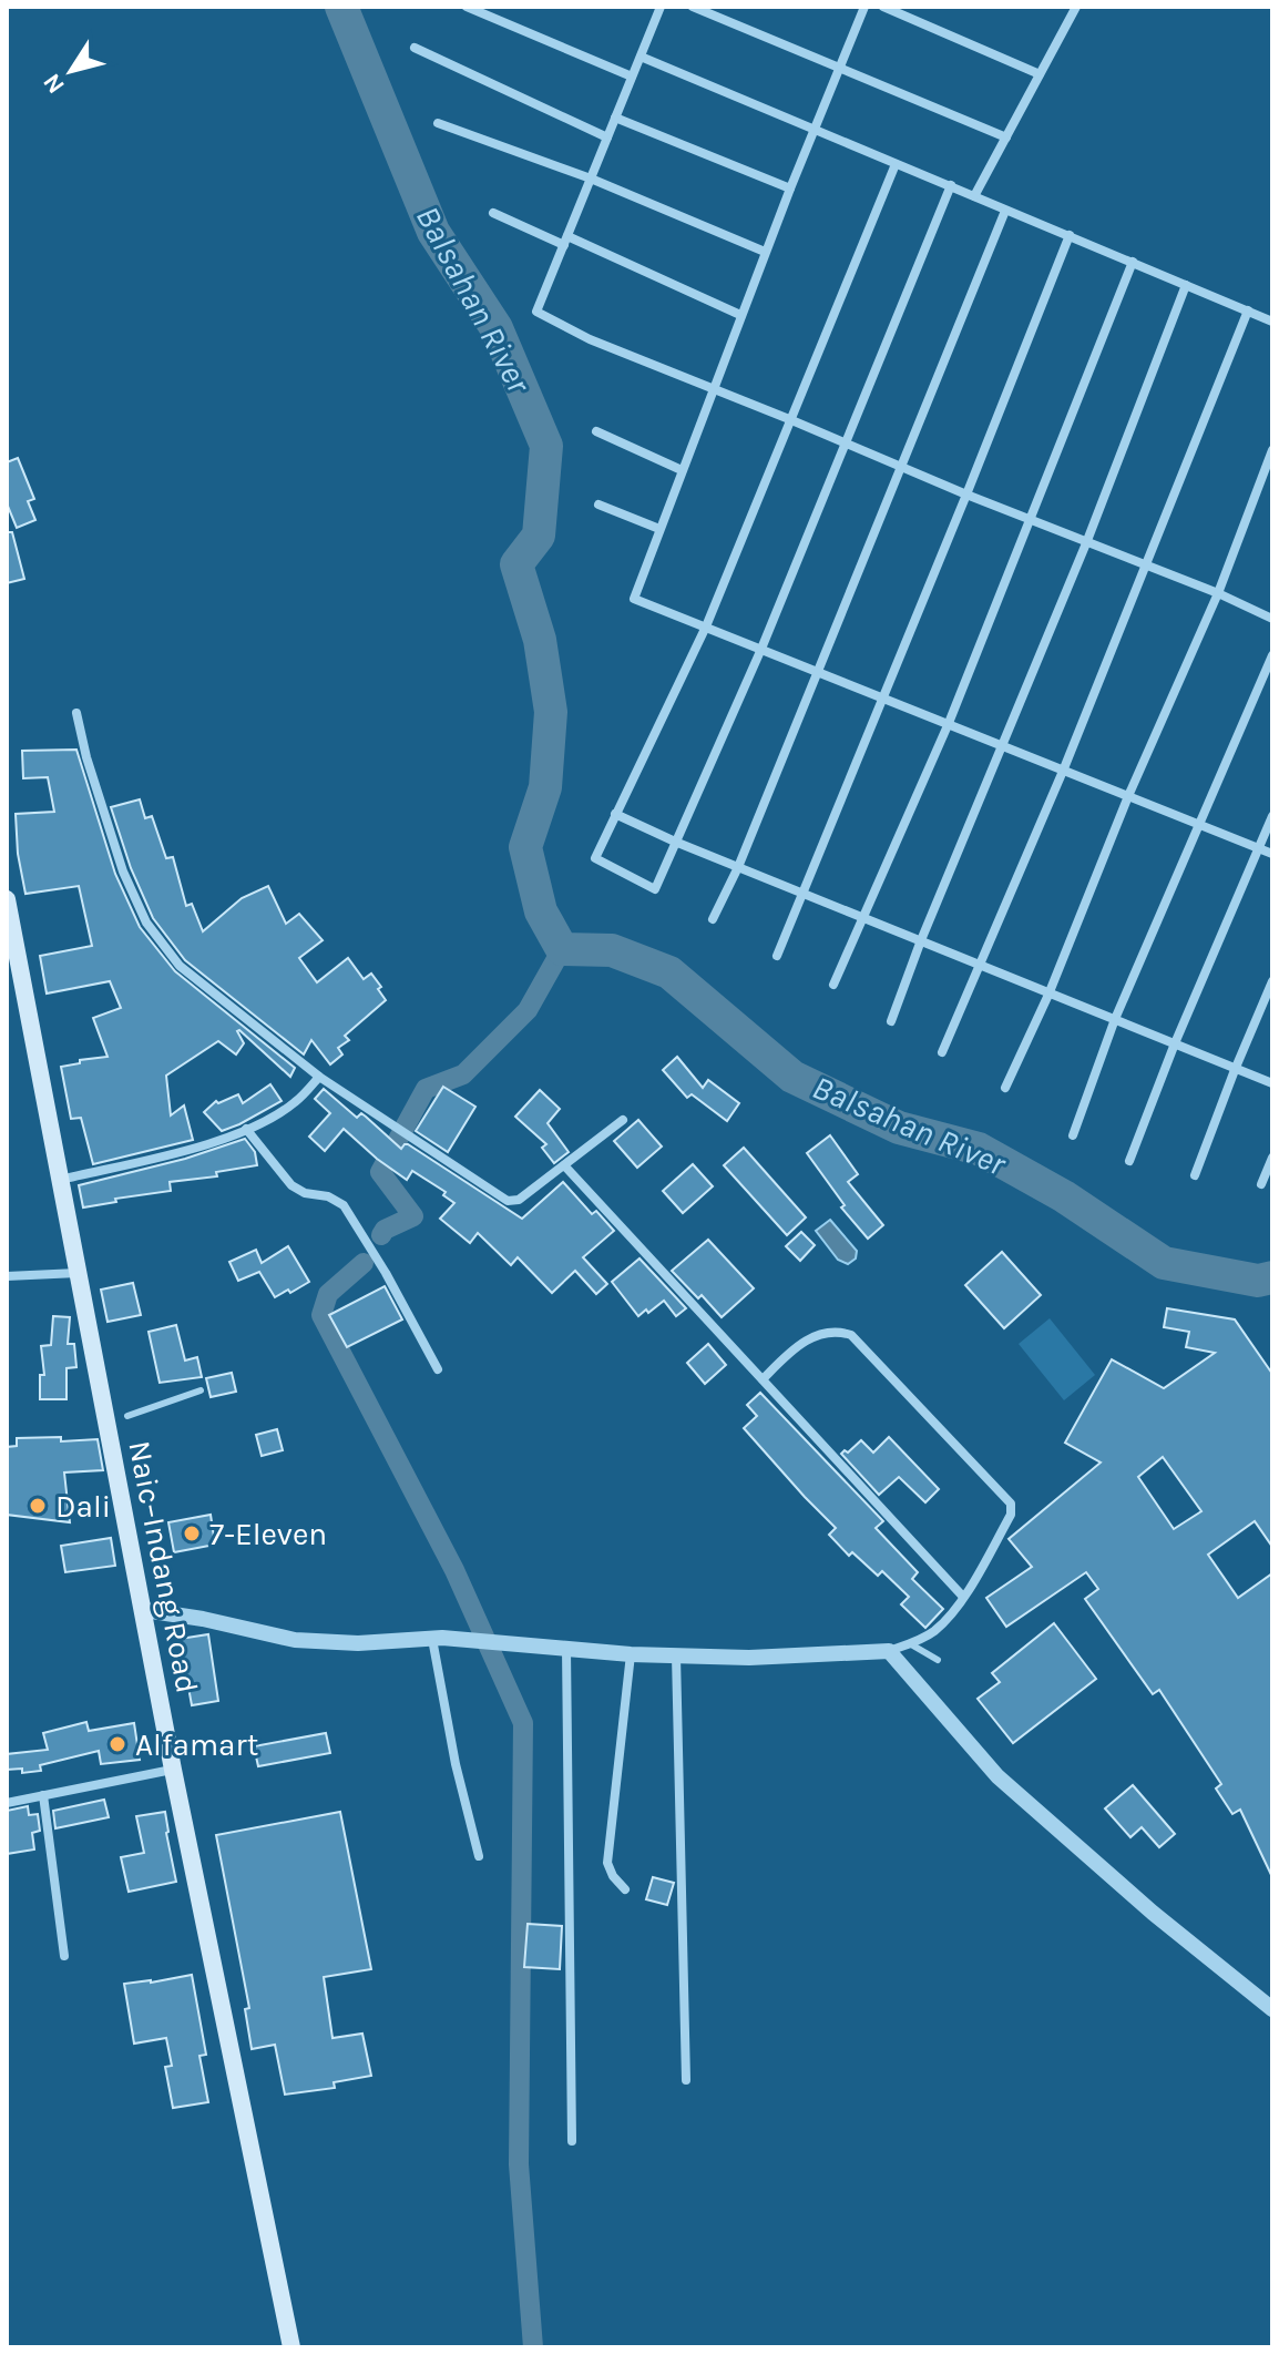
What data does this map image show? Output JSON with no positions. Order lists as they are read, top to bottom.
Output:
{
  "streets": {
    "main road": ["Naic–Indang Road"]
  },
  "water": ["Balsahan River"],
  "places": ["Dali", "7-Eleven", "Alfamart"],
  "north": "bottom left"
}
